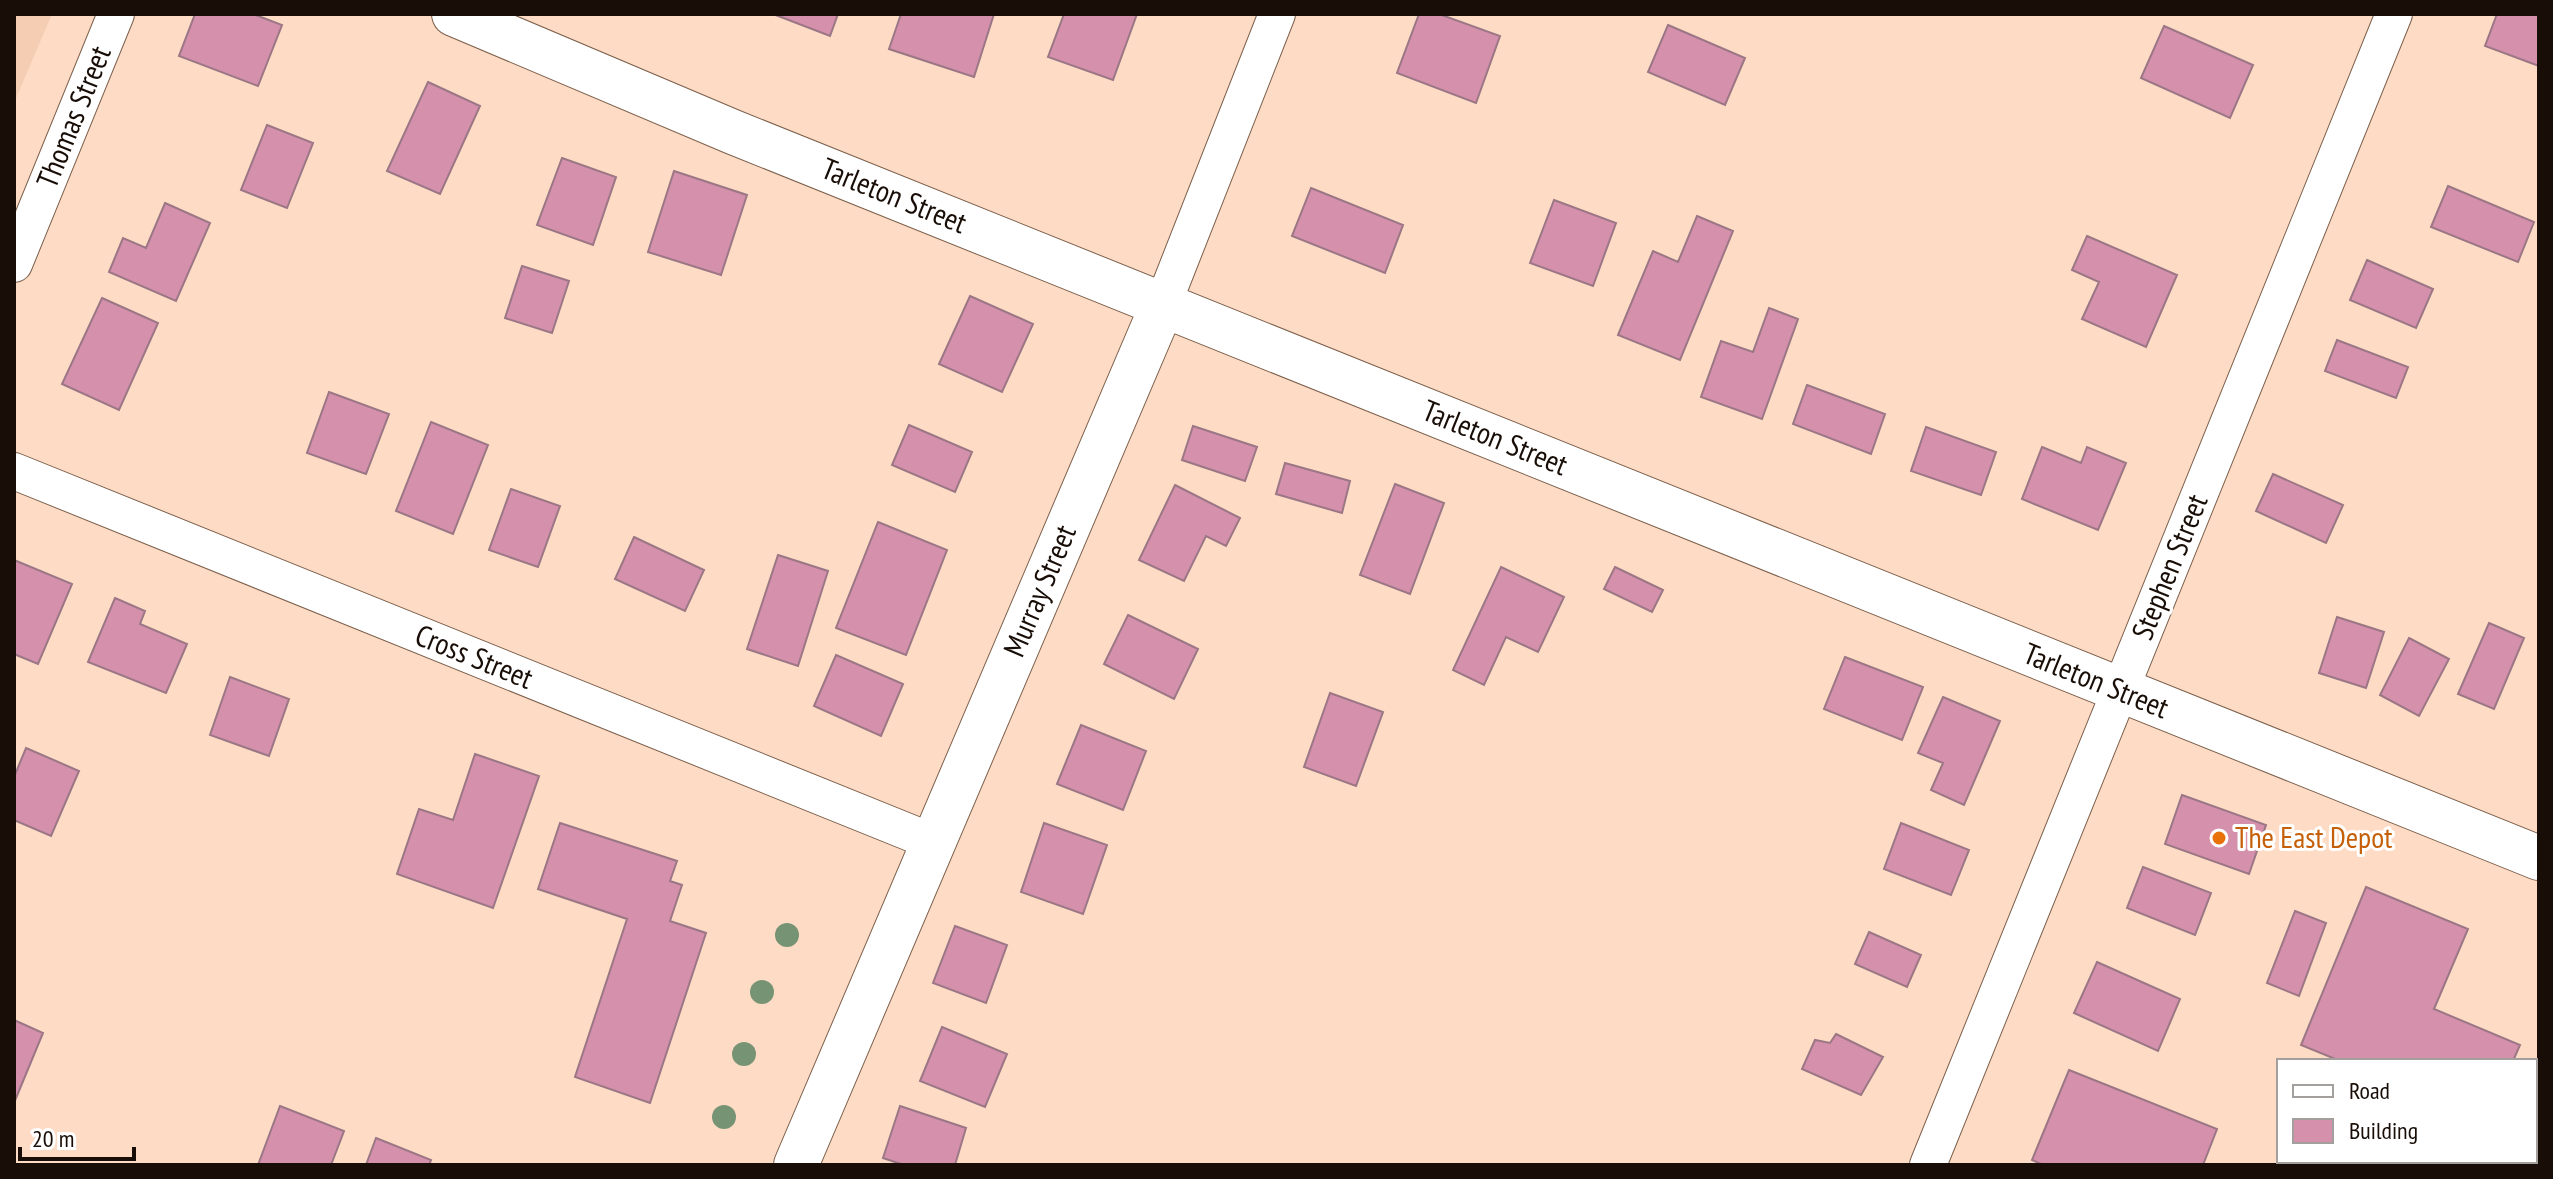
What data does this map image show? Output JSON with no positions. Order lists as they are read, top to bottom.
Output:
{
  "streets": {
    "main road": ["Tarleton Street", "Murray Street"],
    "street": ["Thomas Street", "Stephen Street", "Cross Street"]
  },
  "crossings": [
    ["Tarleton Street", "Stephen Street"],
    ["Tarleton Street", "Murray Street"],
    ["Murray Street", "Cross Street"]
  ],
  "places": ["The East Depot"],
  "legend": ["Road", "Building"],
  "scale_bar": "20 m"
}
